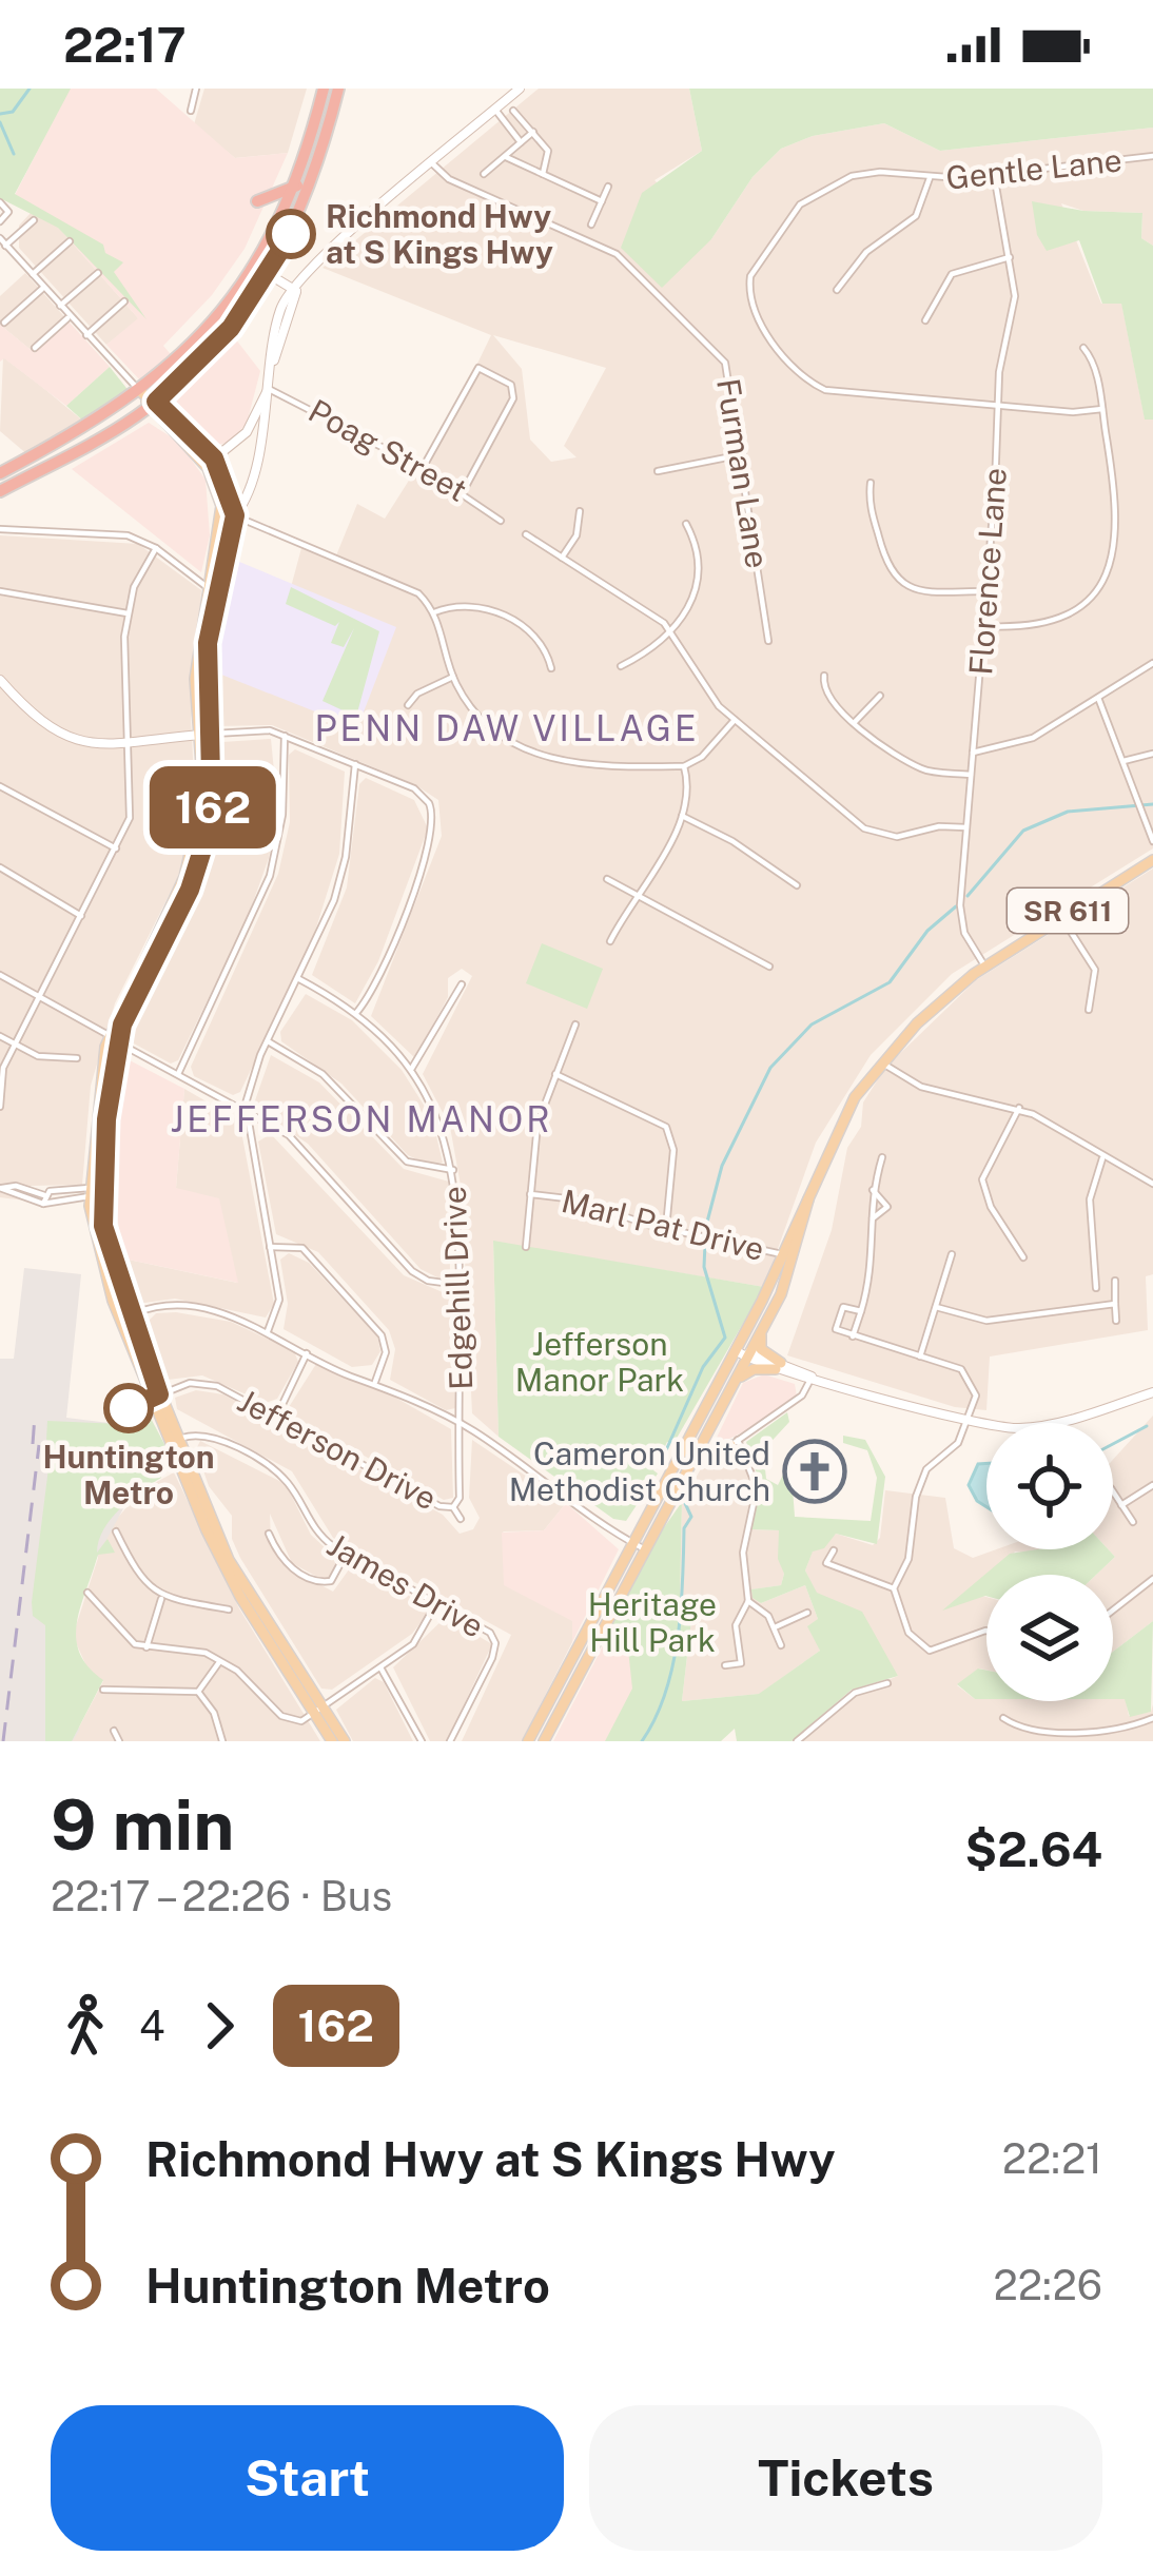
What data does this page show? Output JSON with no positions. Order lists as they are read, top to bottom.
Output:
{
  "streets": {
    "main road": ["SR 611"],
    "street": [
      "Gentle Lane",
      "Poag Street",
      "Furman Lane",
      "Florence Lane",
      "Marl Pat Drive",
      "Edgehill Drive",
      "Jefferson Drive",
      "James Drive"
    ]
  },
  "crossings": [
    ["Gentle Lane", "Florence Lane"],
    ["Florence Lane", "SR 611"],
    ["SR 611", "Marl Pat Drive"],
    ["Edgehill Drive", "Jefferson Drive"]
  ],
  "districts": ["PENN DAW VILLAGE", "JEFFERSON MANOR"],
  "parks": ["Jefferson Manor Park", "Heritage Hill Park"],
  "places": {
    "other": ["Richmond Hwy at S Kings Hwy", "Huntington Metro"],
    "church": ["Cameron United Methodist Church"]
  },
  "lines": ["bus line 162"],
  "page": {
    "status": "22:17",
    "on_map": "162",
    "heading": ["9 min", "22:17 – 22:26 · Bus", "$2.64"],
    "legs": ["4", "162"],
    "list": [
      {
        "name": "Richmond Hwy at S Kings Hwy",
        "value": "22:21"
      },
      {
        "name": "Huntington Metro",
        "value": "22:26"
      }
    ],
    "buttons": ["Start", "Tickets"]
  }
}
